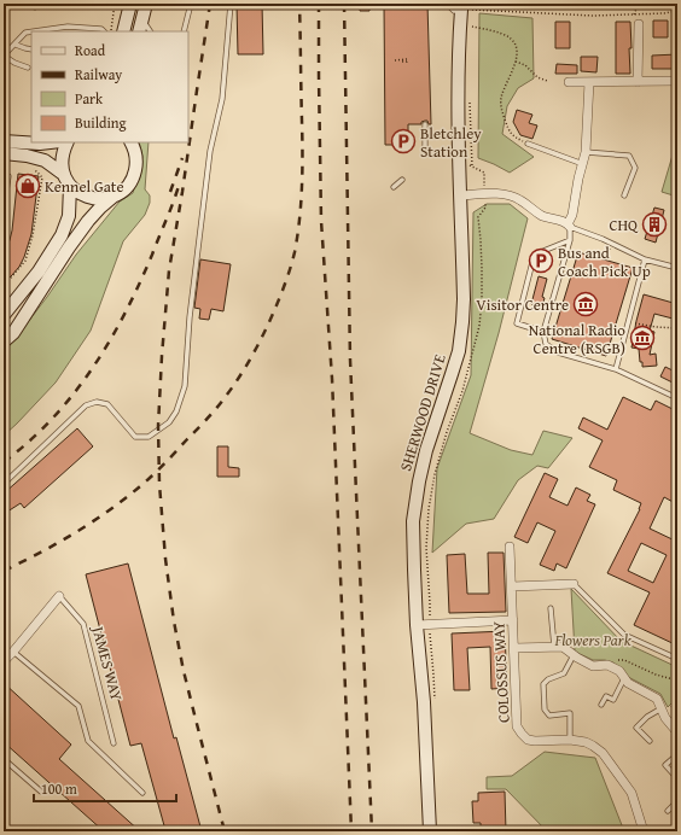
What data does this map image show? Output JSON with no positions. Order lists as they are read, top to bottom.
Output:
{
  "streets": {
    "street": ["SHERWOOD DRIVE", "JAMES WAY", "COLOSSUS WAY"]
  },
  "parks": ["Flowers Park"],
  "places": {
    "parking": ["Bletchley Station", "Bus and Coach Pick Up"],
    "shop": ["Kennel Gate"],
    "building": ["CHQ"],
    "museum": ["Visitor Centre", "National Radio Centre (RSGB)"]
  },
  "legend": [
    "Road",
    "Railway",
    "Park",
    "Building"
  ],
  "scale_bar": "100 m"
}
